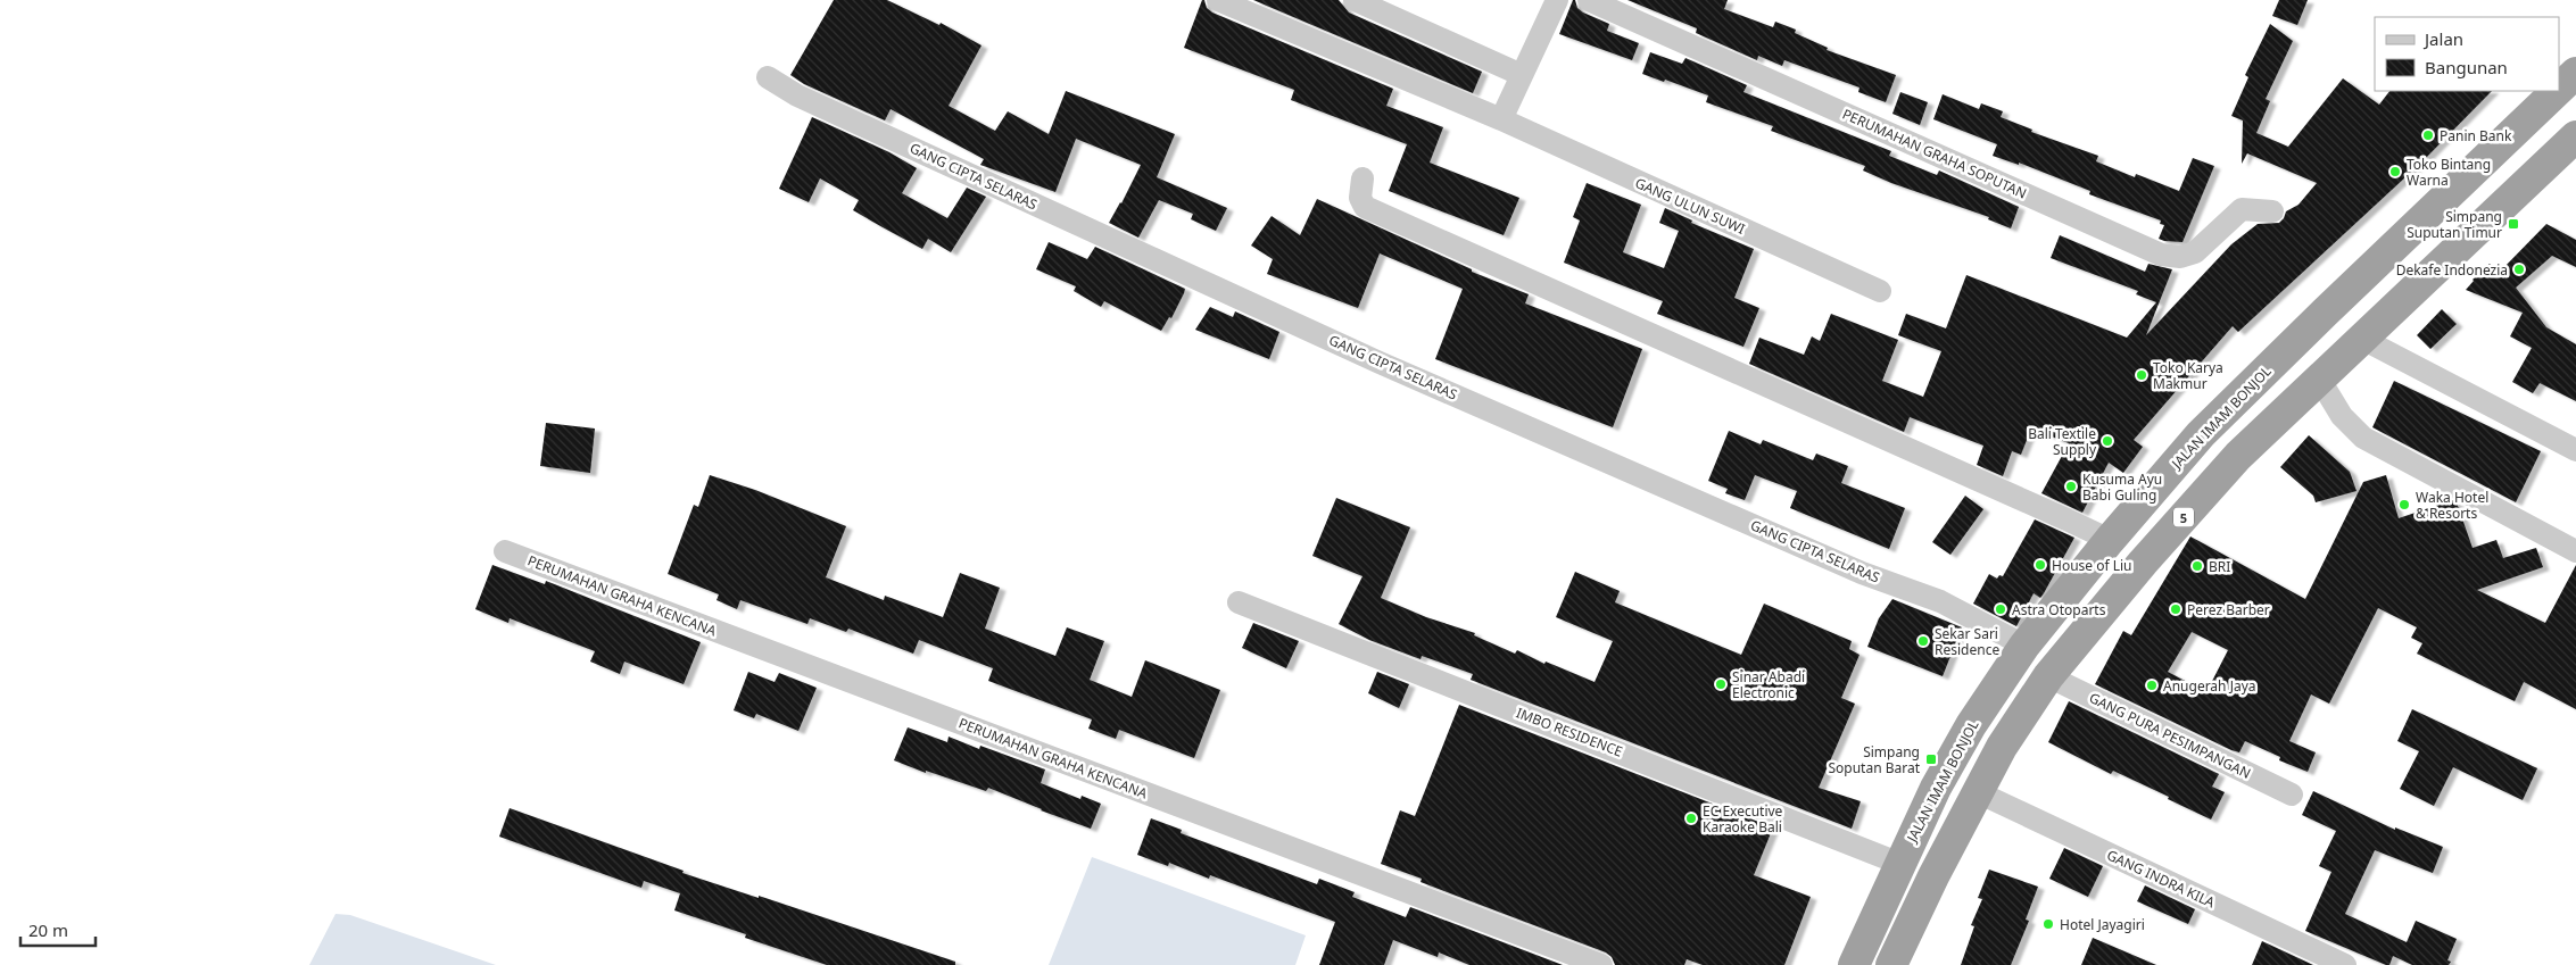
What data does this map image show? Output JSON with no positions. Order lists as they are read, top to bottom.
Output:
{
  "streets": {
    "highway": ["JALAN IMAM BONJOL", "5"],
    "street": [
      "PERUMAHAN GRAHA SOPUTAN",
      "GANG CIPTA SELARAS",
      "GANG ULUN SUWI",
      "PERUMAHAN GRAHA KENCANA",
      "IMBO RESIDENCE",
      "GANG PURA PESIMPANGAN",
      "GANG INDRA KILA"
    ]
  },
  "crossings": [
    ["GANG CIPTA SELARAS", "JALAN IMAM BONJOL"],
    ["JALAN IMAM BONJOL", "IMBO RESIDENCE"],
    ["5", "GANG PURA PESIMPANGAN"],
    ["5", "GANG INDRA KILA"]
  ],
  "places": {
    "other": [
      "Panin Bank",
      "Toko Bintang Warna",
      "Dekafe Indonezia",
      "Toko Karya Makmur",
      "Bali Textile Supply",
      "Kusuma Ayu Babi Guling",
      "Waka Hotel & Resorts",
      "House of Liu",
      "BRI",
      "Astra Otoparts",
      "Perez Barber",
      "Sekar Sari Residence",
      "Sinar Abadi Electronic",
      "Anugerah Jaya",
      "EC Executive Karaoke Bali",
      "Hotel Jayagiri"
    ],
    "transit": ["Simpang Suputan Timur", "Simpang Soputan Barat"]
  },
  "legend": ["Jalan", "Bangunan"],
  "scale_bar": "20 m"
}
